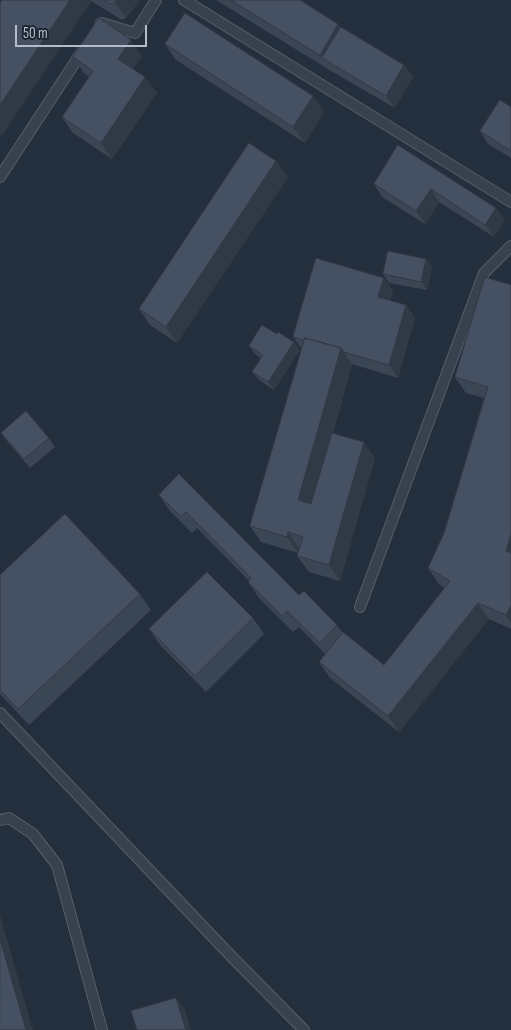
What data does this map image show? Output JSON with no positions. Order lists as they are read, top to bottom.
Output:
{
  "scale_bar": "50 m"
}
